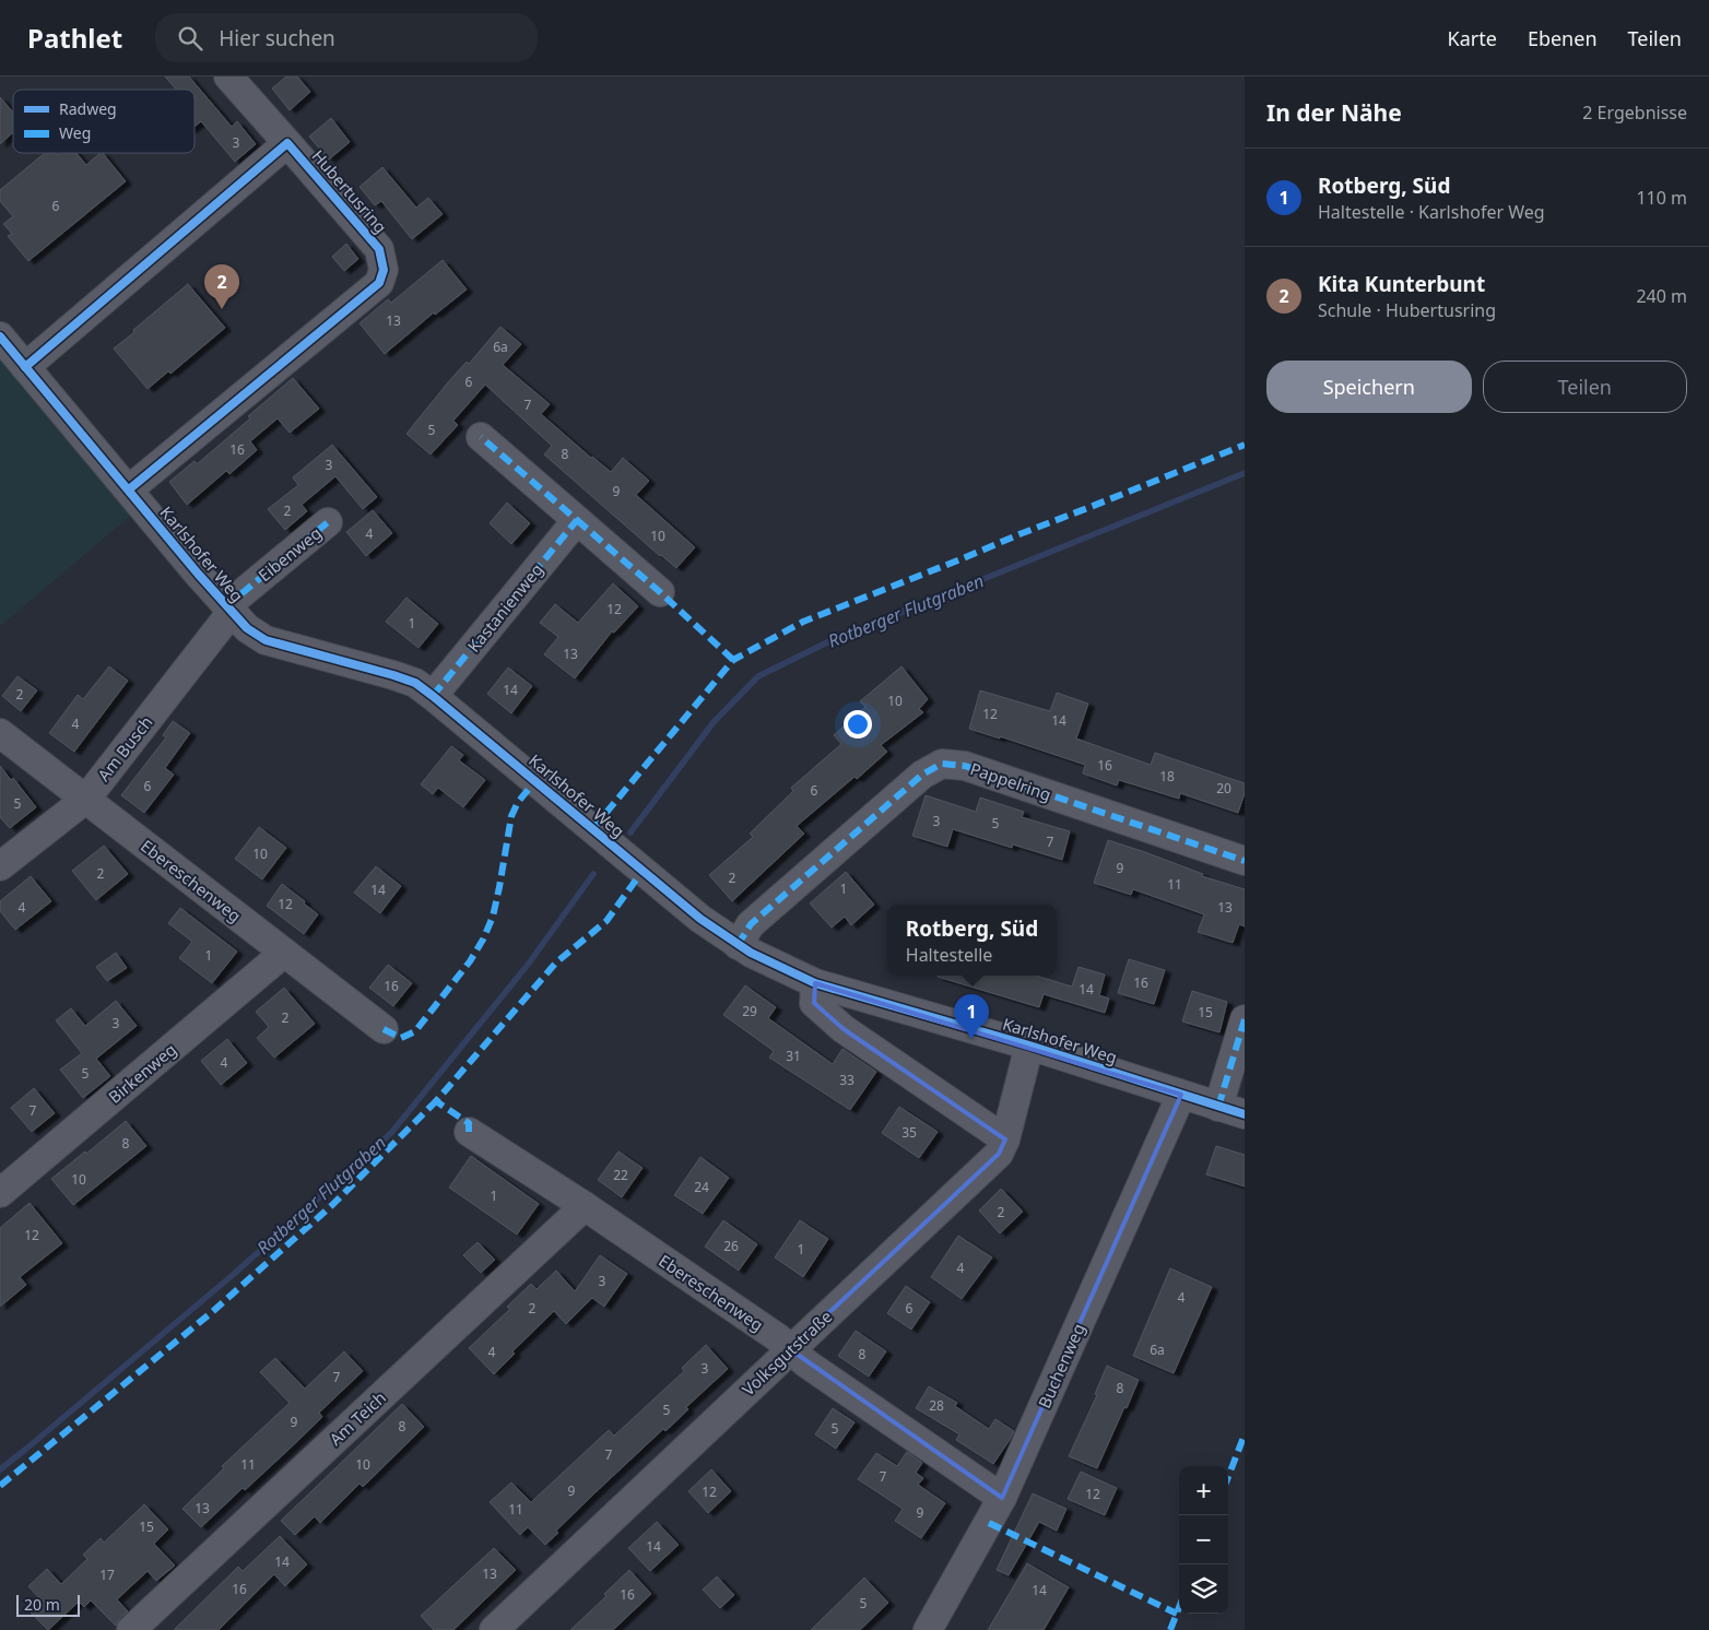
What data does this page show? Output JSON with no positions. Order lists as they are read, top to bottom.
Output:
{
  "streets": {
    "street": [
      "Hubertusring",
      "Karlshofer Weg",
      "Eibenweg",
      "Kastanienweg",
      "Am Busch",
      "Pappelring",
      "Ebereschenweg",
      "Birkenweg",
      "Volksgutstraße",
      "Buchenweg",
      "Am Teich"
    ]
  },
  "crossings": [
    ["Hubertusring", "Karlshofer Weg"],
    ["Karlshofer Weg", "Eibenweg"],
    ["Karlshofer Weg", "Kastanienweg"],
    ["Karlshofer Weg", "Am Busch"],
    ["Karlshofer Weg", "Pappelring"],
    ["Karlshofer Weg", "Volksgutstraße"],
    ["Karlshofer Weg", "Buchenweg"],
    ["Eibenweg", "Am Busch"],
    ["Am Busch", "Ebereschenweg"],
    ["Ebereschenweg", "Birkenweg"],
    ["Ebereschenweg", "Volksgutstraße"],
    ["Ebereschenweg", "Buchenweg"],
    ["Ebereschenweg", "Am Teich"]
  ],
  "water": ["Rotberger Flutgraben"],
  "house_numbers": [
    "3",
    "6",
    "13",
    "6a",
    "6",
    "7",
    "5",
    "16",
    "8",
    "3",
    "9",
    "2",
    "4",
    "10",
    "12",
    "1",
    "13",
    "14",
    "2",
    "10",
    "12",
    "14",
    "4",
    "16",
    "18",
    "6",
    "20",
    "6",
    "5",
    "3",
    "5",
    "7",
    "10",
    "9",
    "2",
    "2",
    "11",
    "1",
    "14",
    "12",
    "4",
    "13",
    "1",
    "16",
    "16",
    "14",
    "29",
    "15",
    "2",
    "3",
    "31",
    "4",
    "5",
    "33",
    "7",
    "35",
    "8",
    "22",
    "10",
    "24",
    "1",
    "2",
    "12",
    "26",
    "1",
    "4",
    "3",
    "4",
    "2",
    "6",
    "6a",
    "4",
    "8",
    "3",
    "7",
    "8",
    "28",
    "5",
    "9",
    "8",
    "5",
    "7",
    "11",
    "10",
    "7",
    "9",
    "12",
    "12",
    "13",
    "11",
    "9",
    "15",
    "14",
    "14",
    "13",
    "17",
    "16",
    "14",
    "16",
    "5"
  ],
  "legend": ["Radweg", "Weg"],
  "scale_bar": "20 m",
  "page": {
    "header": "Pathlet",
    "search": "Hier suchen",
    "nav": ["Karte", "Ebenen", "Teilen"],
    "heading": ["In der Nähe", "2 Ergebnisse"],
    "list": [
      {
        "mark": "1",
        "name": "Rotberg, Süd",
        "note": "Haltestelle · Karlshofer Weg",
        "value": "110 m"
      },
      {
        "mark": "2",
        "name": "Kita Kunterbunt",
        "note": "Schule · Hubertusring",
        "value": "240 m"
      }
    ],
    "pins": ["2", "1"],
    "buttons": ["Speichern", "Teilen"],
    "popup": ["Rotberg, Süd", "Haltestelle"],
    "map_buttons": ["+", "−"],
    "scale": "20 m"
  }
}
